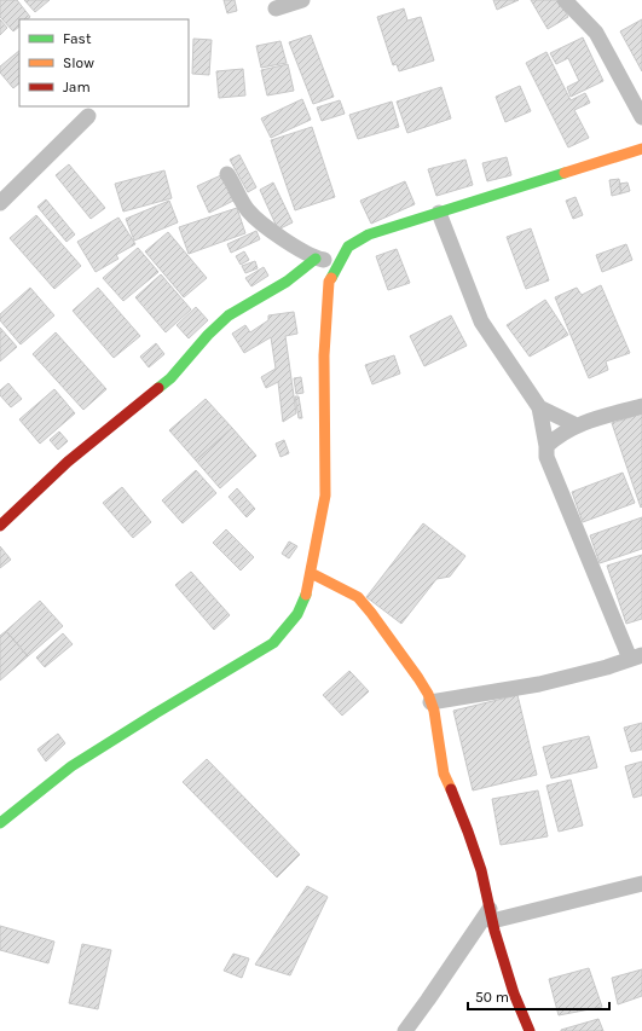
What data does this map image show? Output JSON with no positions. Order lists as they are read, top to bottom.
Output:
{
  "legend": ["Fast", "Slow", "Jam"],
  "scale_bar": "50 m"
}
